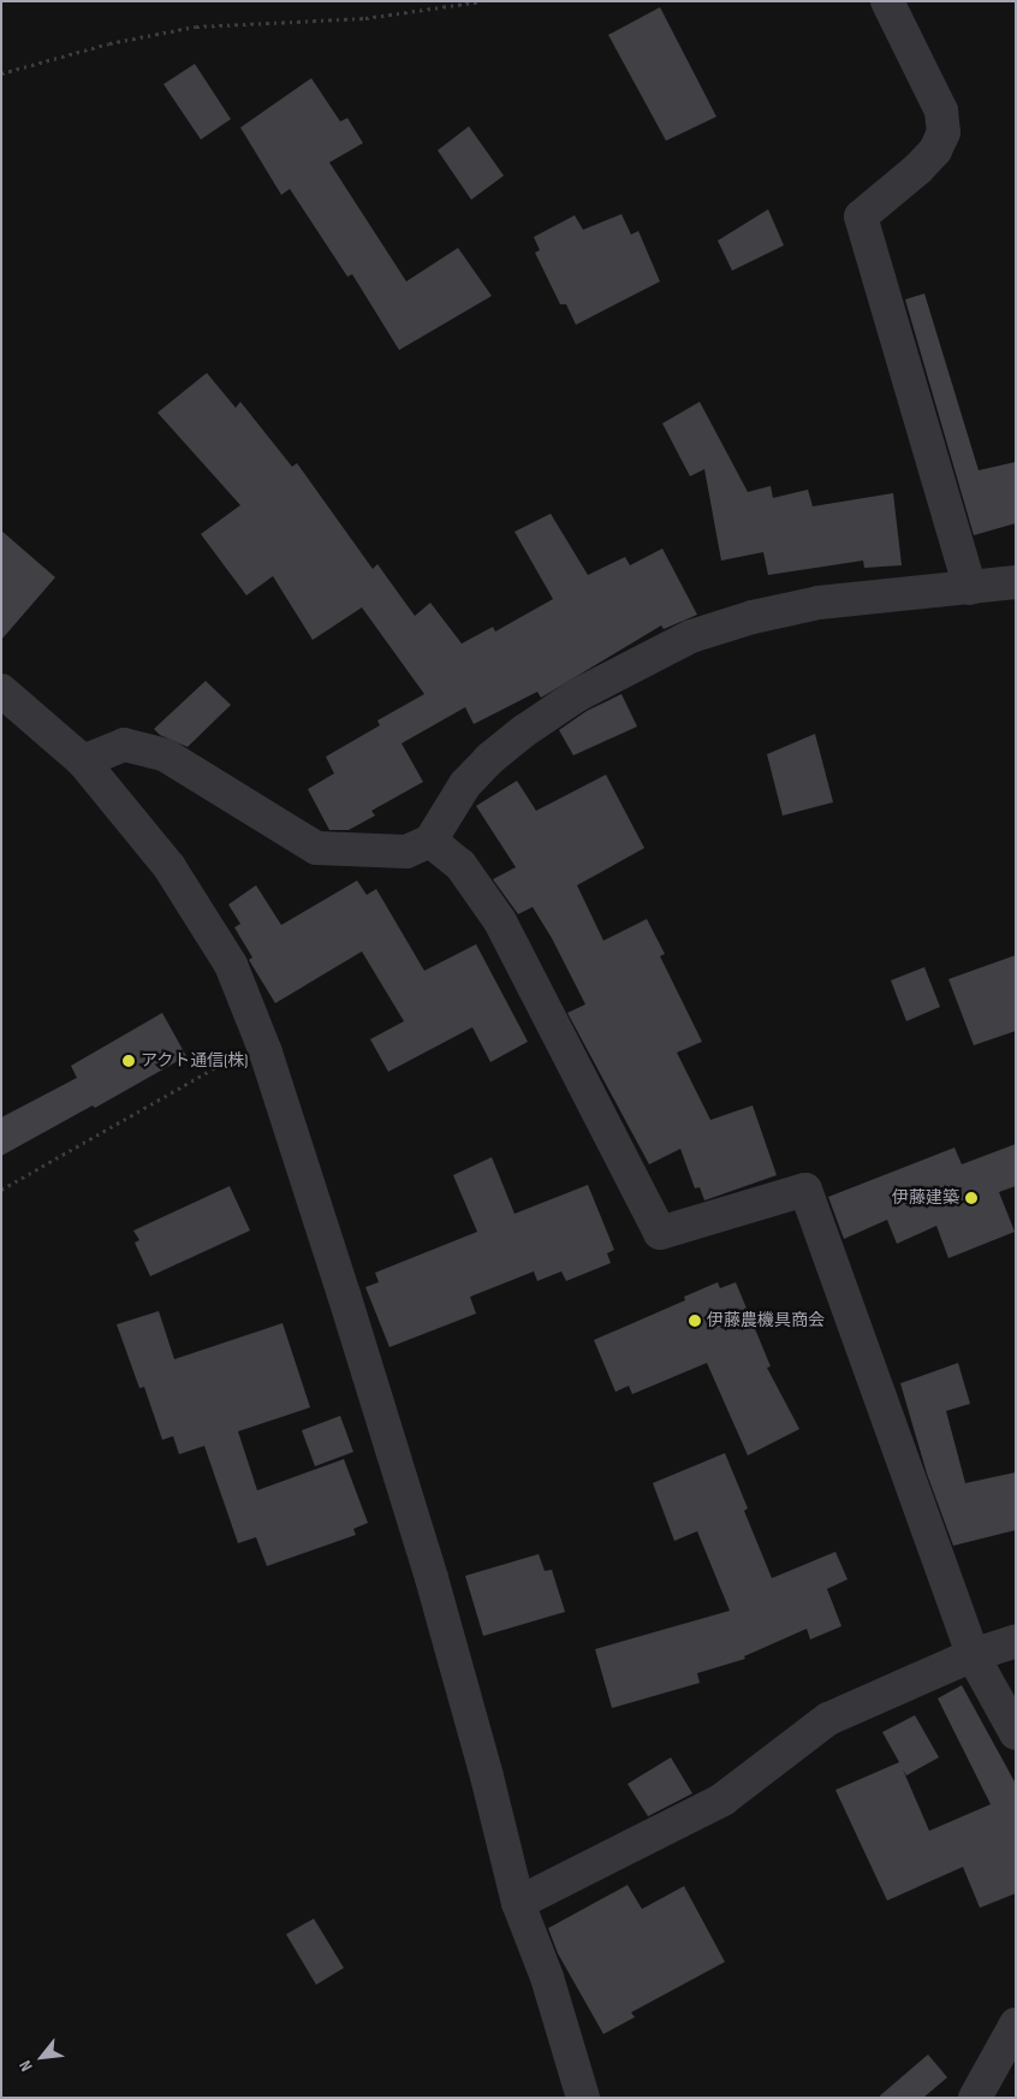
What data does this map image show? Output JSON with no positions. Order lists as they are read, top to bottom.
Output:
{
  "places": ["アクト通信(株)", "伊藤建築", "伊藤農機具商会"],
  "north": "bottom left"
}
